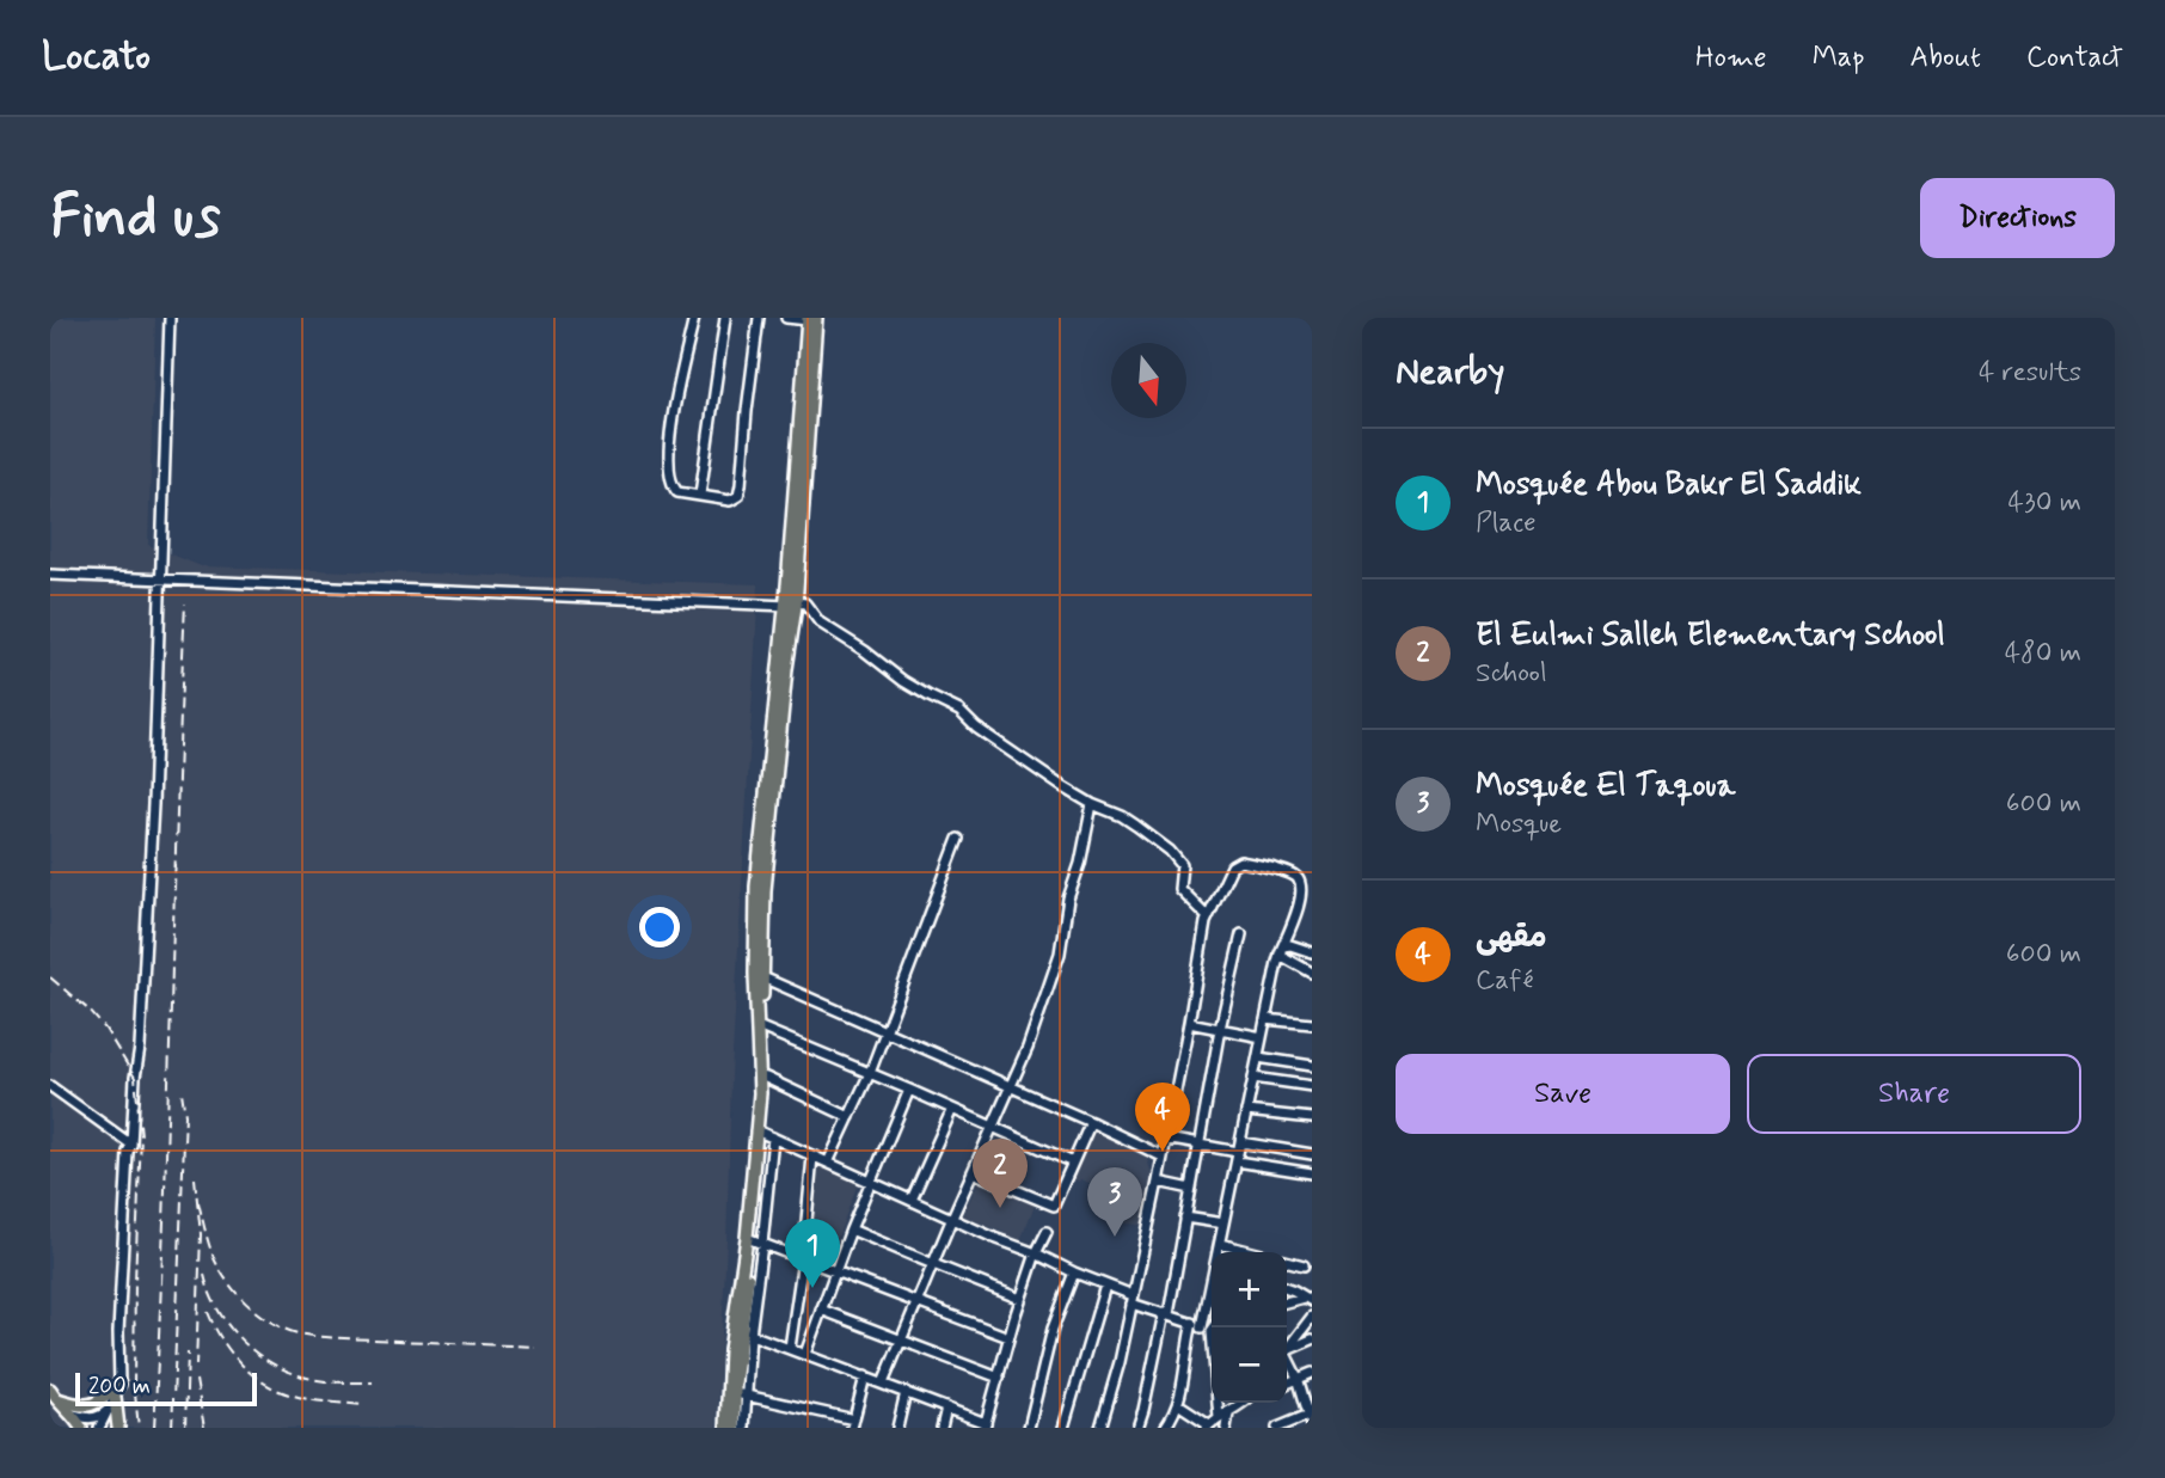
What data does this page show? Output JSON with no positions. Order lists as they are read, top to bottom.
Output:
{
  "scale_bar": "200 m",
  "north": "bottom",
  "page": {
    "header": "Locato",
    "nav": [
      "Home",
      "Map",
      "About",
      "Contact"
    ],
    "buttons": [
      "Directions",
      ["Save", "Share"]
    ],
    "title": "Find us",
    "heading": ["Nearby", "4 results"],
    "list": [
      {
        "mark": "1",
        "name": "Mosquée Abou Bakr El Saddik",
        "note": "Place",
        "value": "430 m"
      },
      {
        "mark": "2",
        "name": "El Eulmi Salleh Elementary School",
        "note": "School",
        "value": "480 m"
      },
      {
        "mark": "3",
        "name": "Mosquée El Taqoua",
        "note": "Mosque",
        "value": "600 m"
      },
      {
        "mark": "4",
        "name": "مقهى",
        "note": "Café",
        "value": "600 m"
      }
    ],
    "pins": [
      "4",
      "2",
      "3",
      "1"
    ],
    "map_buttons": ["+", "−"],
    "scale": "200 m"
  }
}
